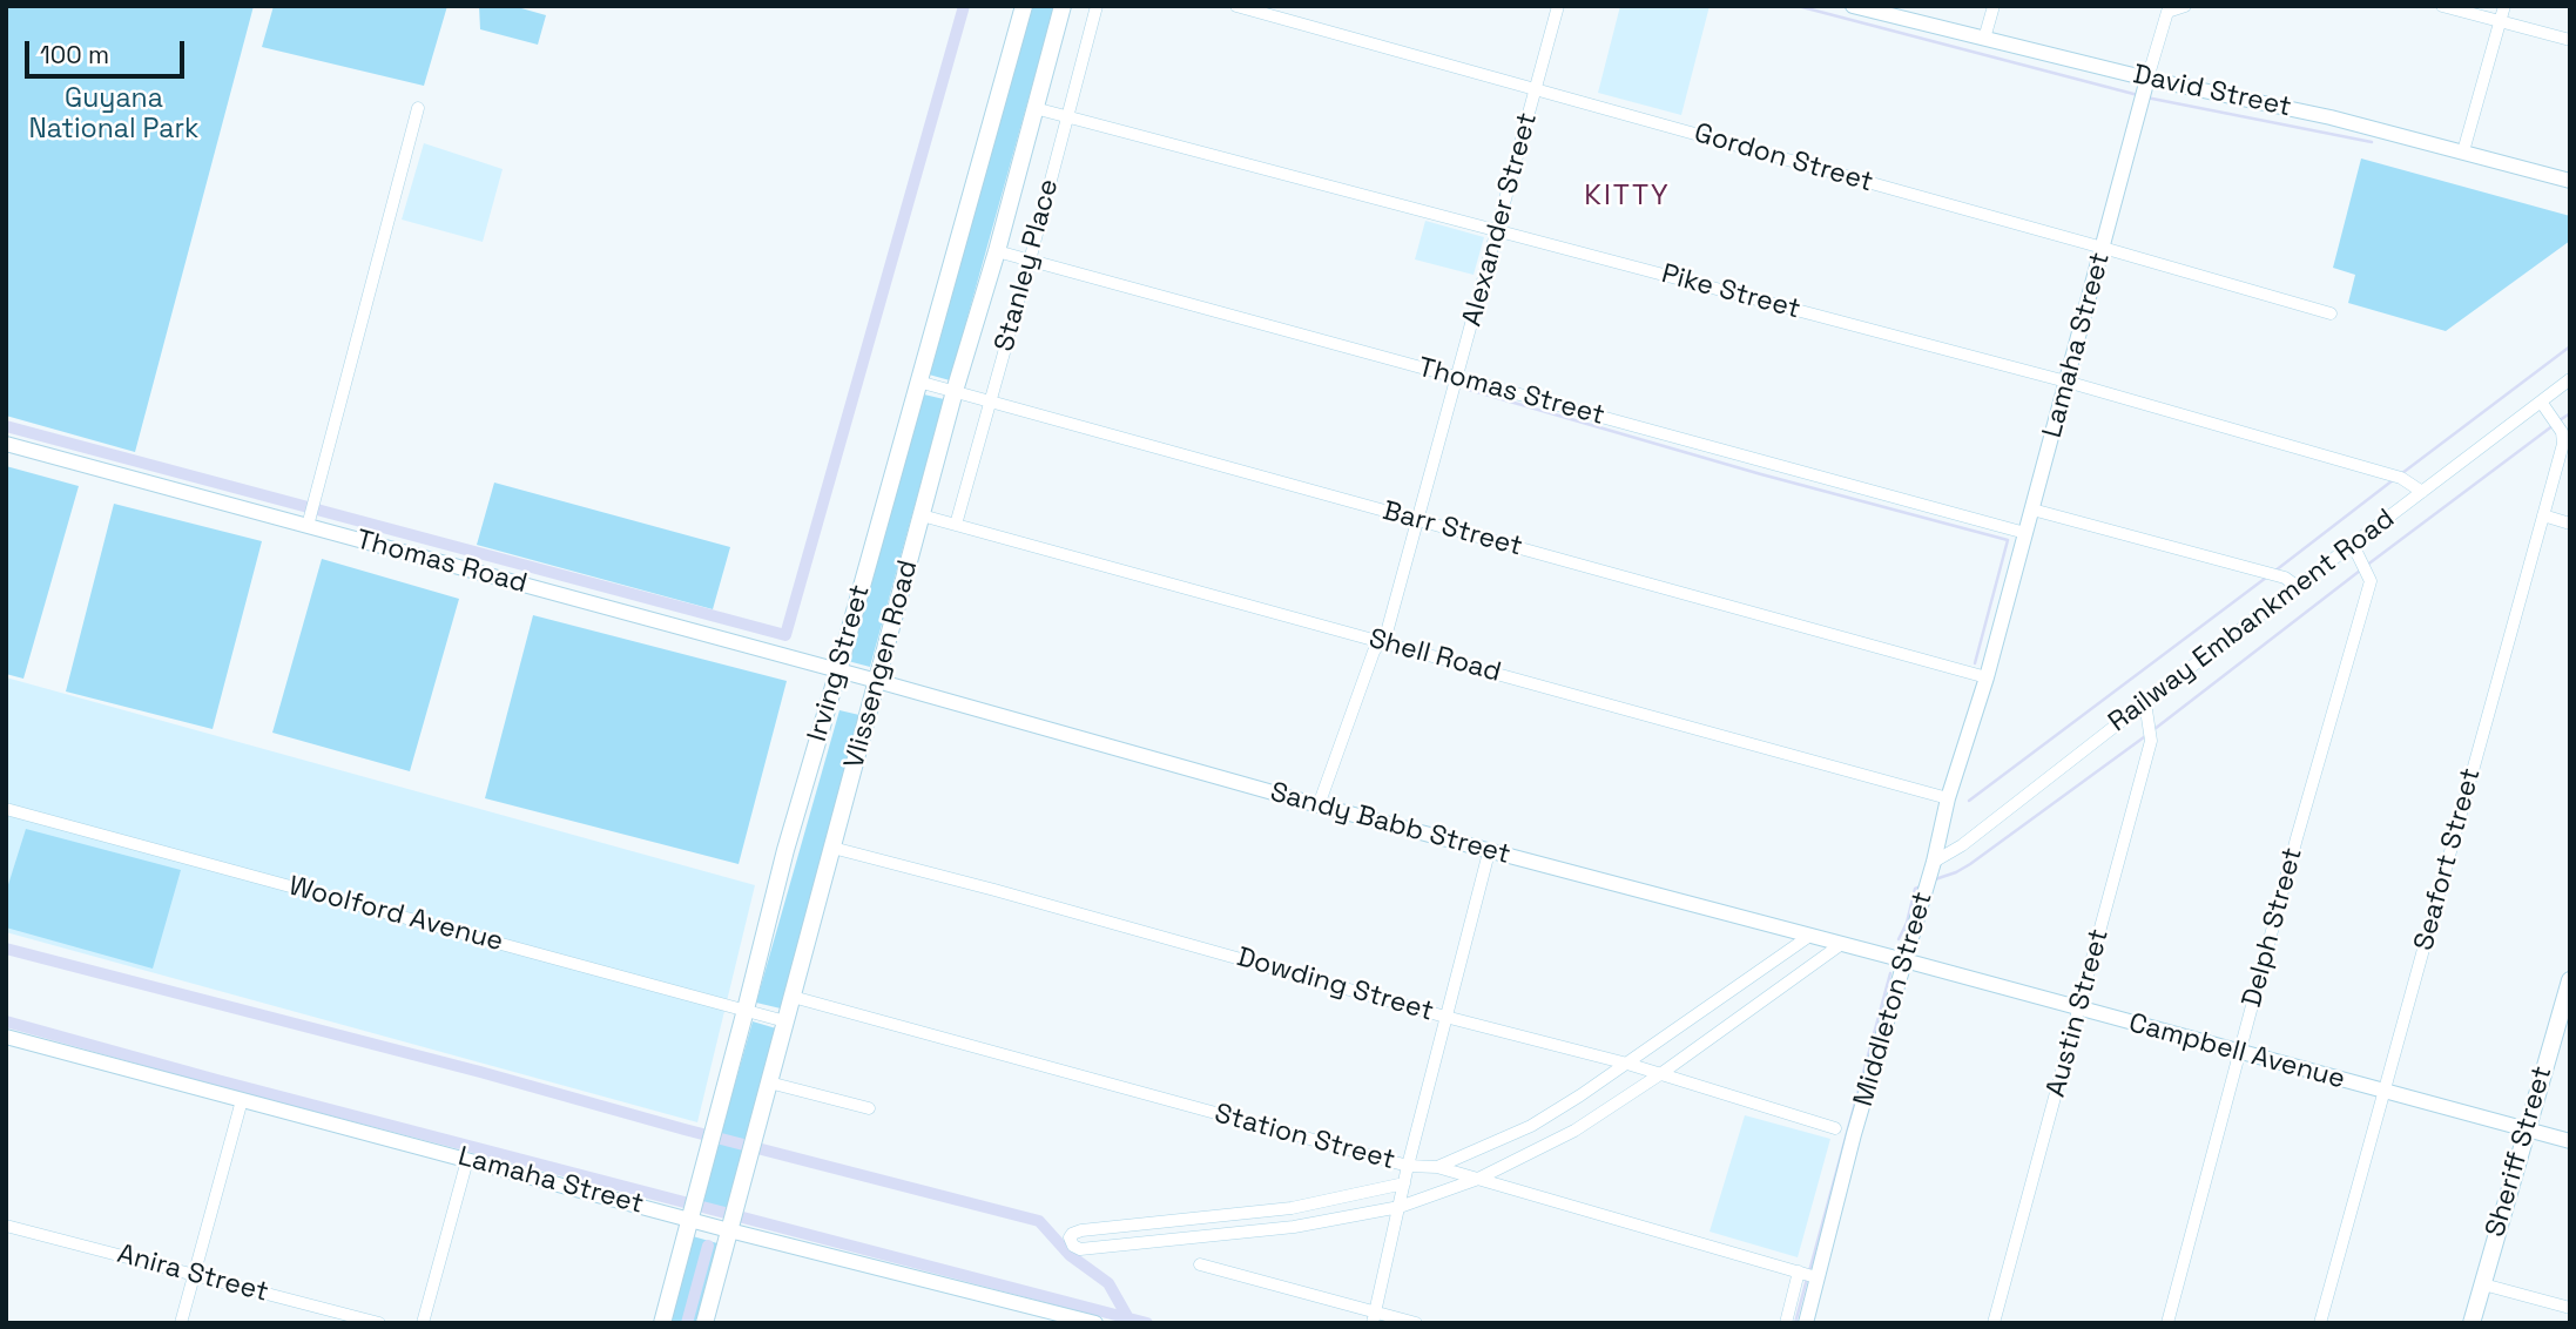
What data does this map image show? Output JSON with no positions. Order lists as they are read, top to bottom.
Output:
{
  "streets": {
    "main road": ["Irving Street", "Vlissengen Road", "Sheriff Street"],
    "street": [
      "David Street",
      "Gordon Street",
      "Alexander Street",
      "Stanley Place",
      "Pike Street",
      "Lamaha Street",
      "Thomas Street",
      "Barr Street",
      "Thomas Road",
      "Railway Embankment Road",
      "Shell Road",
      "Sandy Babb Street",
      "Seafort Street",
      "Woolford Avenue",
      "Delph Street",
      "Dowding Street",
      "Middleton Street",
      "Austin Street",
      "Campbell Avenue",
      "Station Street",
      "Anira Street"
    ]
  },
  "crossings": [
    ["David Street", "Lamaha Street"],
    ["Gordon Street", "Alexander Street"],
    ["Gordon Street", "Lamaha Street"],
    ["Alexander Street", "Pike Street"],
    ["Alexander Street", "Thomas Street"],
    ["Alexander Street", "Barr Street"],
    ["Alexander Street", "Shell Road"],
    ["Alexander Street", "Sandy Babb Street"],
    ["Stanley Place", "Pike Street"],
    ["Stanley Place", "Thomas Street"],
    ["Stanley Place", "Barr Street"],
    ["Stanley Place", "Shell Road"],
    ["Pike Street", "Lamaha Street"],
    ["Pike Street", "Railway Embankment Road"],
    ["Pike Street", "Vlissengen Road"],
    ["Lamaha Street", "Thomas Street"],
    ["Lamaha Street", "Barr Street"],
    ["Lamaha Street", "Irving Street"],
    ["Lamaha Street", "Vlissengen Road"],
    ["Lamaha Street", "Middleton Street"],
    ["Thomas Street", "Vlissengen Road"],
    ["Barr Street", "Irving Street"],
    ["Barr Street", "Vlissengen Road"],
    ["Barr Street", "Middleton Street"],
    ["Thomas Road", "Irving Street"],
    ["Thomas Road", "Vlissengen Road"],
    ["Thomas Road", "Sandy Babb Street"],
    ["Railway Embankment Road", "Seafort Street"],
    ["Railway Embankment Road", "Delph Street"],
    ["Railway Embankment Road", "Middleton Street"],
    ["Railway Embankment Road", "Austin Street"],
    ["Shell Road", "Vlissengen Road"],
    ["Shell Road", "Middleton Street"],
    ["Irving Street", "Woolford Avenue"],
    ["Vlissengen Road", "Sandy Babb Street"],
    ["Vlissengen Road", "Woolford Avenue"],
    ["Vlissengen Road", "Dowding Street"],
    ["Vlissengen Road", "Station Street"],
    ["Sandy Babb Street", "Middleton Street"],
    ["Sandy Babb Street", "Campbell Avenue"],
    ["Seafort Street", "Campbell Avenue"],
    ["Delph Street", "Campbell Avenue"],
    ["Middleton Street", "Campbell Avenue"],
    ["Middleton Street", "Station Street"],
    ["Austin Street", "Campbell Avenue"],
    ["Campbell Avenue", "Sheriff Street"]
  ],
  "districts": ["KITTY"],
  "parks": ["Guyana National Park"],
  "scale_bar": "100 m"
}
